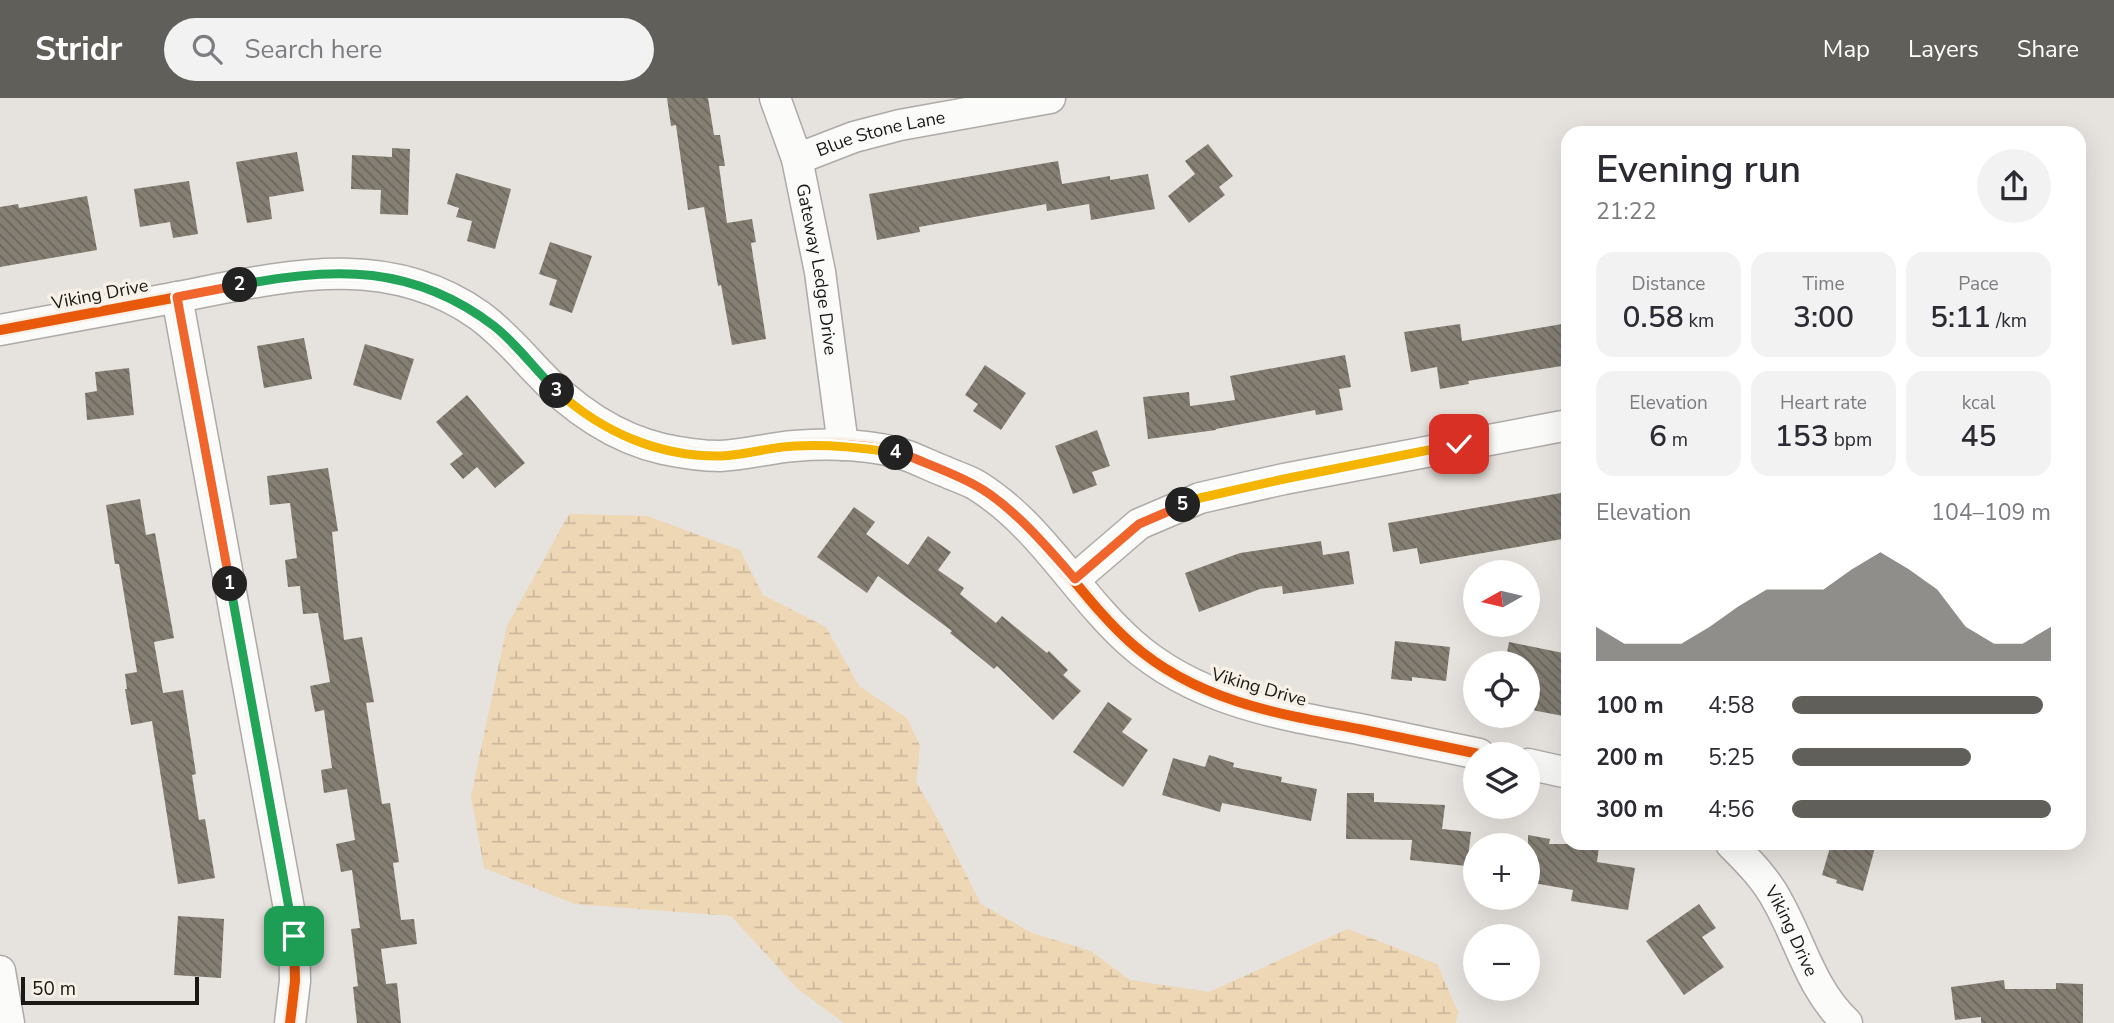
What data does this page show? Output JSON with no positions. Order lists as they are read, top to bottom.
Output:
{
  "streets": {
    "street": ["Blue Stone Lane", "Gateway Ledge Drive", "Viking Drive"]
  },
  "crossings": [
    ["Blue Stone Lane", "Gateway Ledge Drive"],
    ["Gateway Ledge Drive", "Viking Drive"]
  ],
  "scale_bar": "50 m",
  "north": "left",
  "page": {
    "header": "Stridr",
    "search": "Search here",
    "nav": ["Map", "Layers", "Share"],
    "heading": ["Evening run", "21:22"],
    "stats": [
      ["Distance", "0.58 km"],
      ["Time", "3:00"],
      ["Pace", "5:11 /km"],
      ["Elevation", "6 m"],
      ["Heart rate", "153 bpm"],
      ["kcal", "45"]
    ],
    "pins": [
      "2",
      "3",
      "4",
      "5",
      "1"
    ],
    "chart": ["Elevation", "104–109 m"],
    "map_buttons": ["+", "−"],
    "list": [
      {
        "name": "100 m",
        "note": "4:58"
      },
      {
        "name": "200 m",
        "note": "5:25"
      },
      {
        "name": "300 m",
        "note": "4:56"
      }
    ],
    "scale": "50 m"
  }
}
